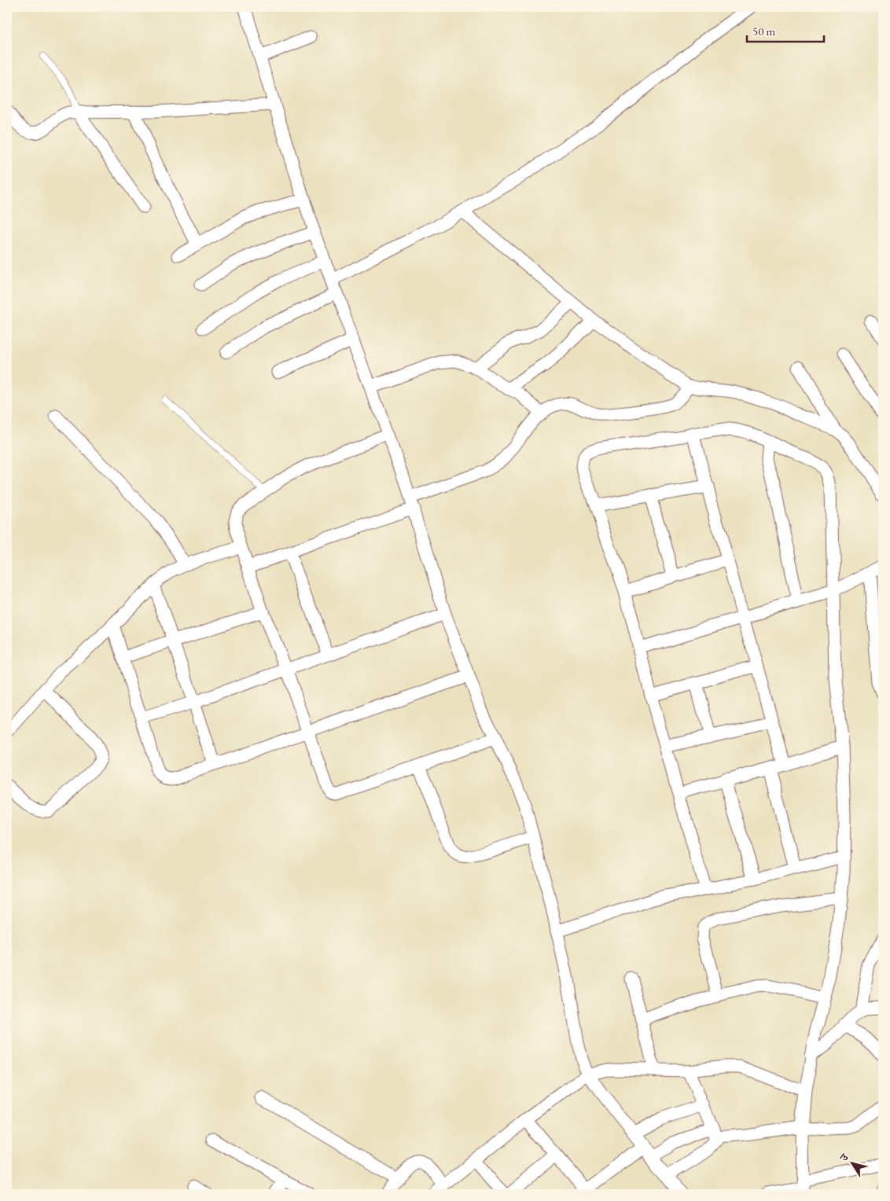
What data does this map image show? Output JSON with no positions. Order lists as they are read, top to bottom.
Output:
{
  "scale_bar": "50 m",
  "north": "top left"
}
